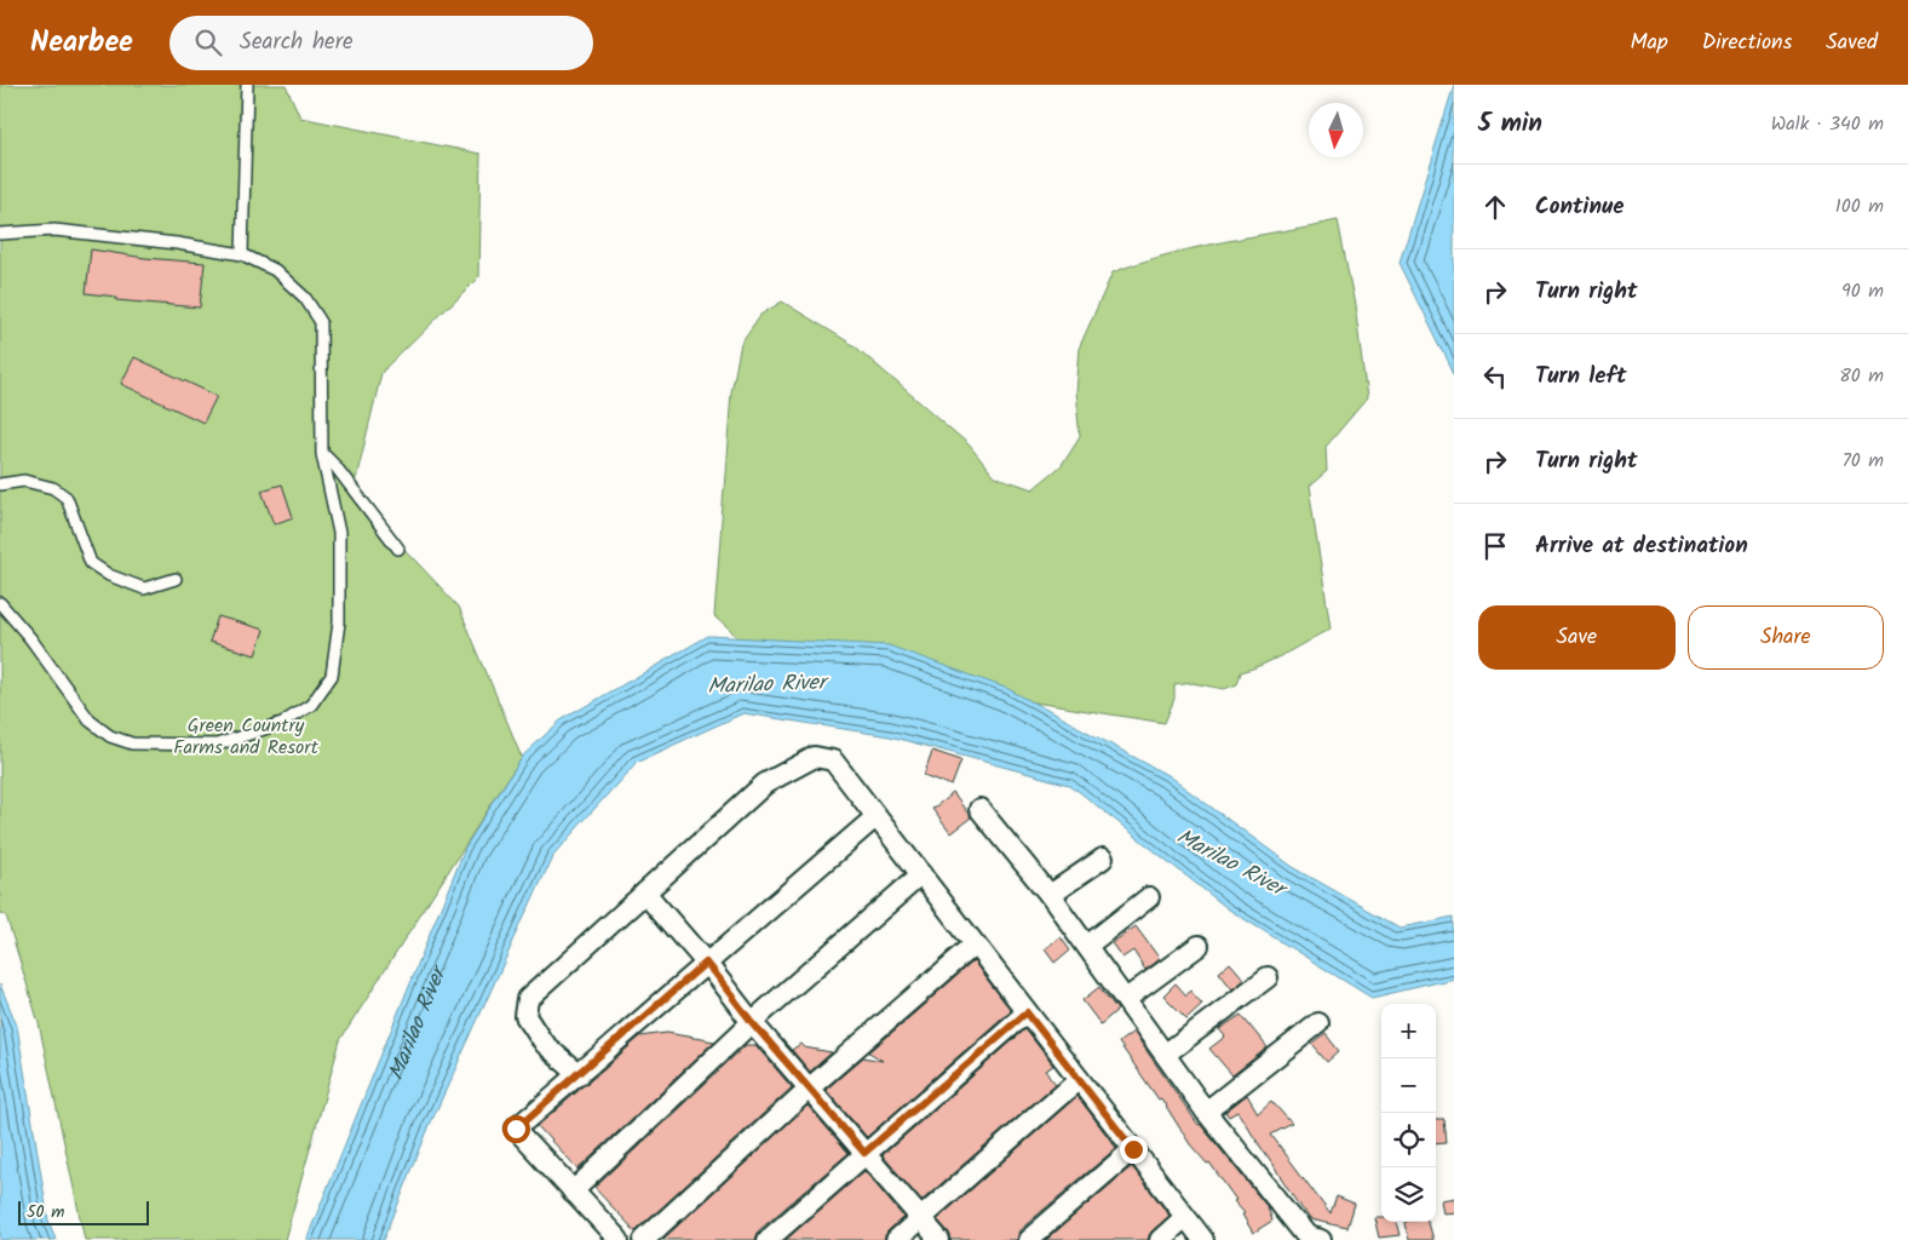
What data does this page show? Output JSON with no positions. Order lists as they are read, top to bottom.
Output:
{
  "water": ["Marilao River"],
  "parks": ["Green Country Farms and Resort"],
  "scale_bar": "50 m",
  "north": "bottom",
  "page": {
    "header": "Nearbee",
    "search": "Search here",
    "nav": ["Map", "Directions", "Saved"],
    "heading": ["5 min", "Walk · 340 m"],
    "list": [
      ["Continue", "100 m"],
      ["Turn right", "90 m"],
      ["Turn left", "80 m"],
      ["Turn right", "70 m"],
      "Arrive at destination"
    ],
    "buttons": ["Save", "Share"],
    "map_buttons": ["+", "−"],
    "scale": "50 m"
  }
}
